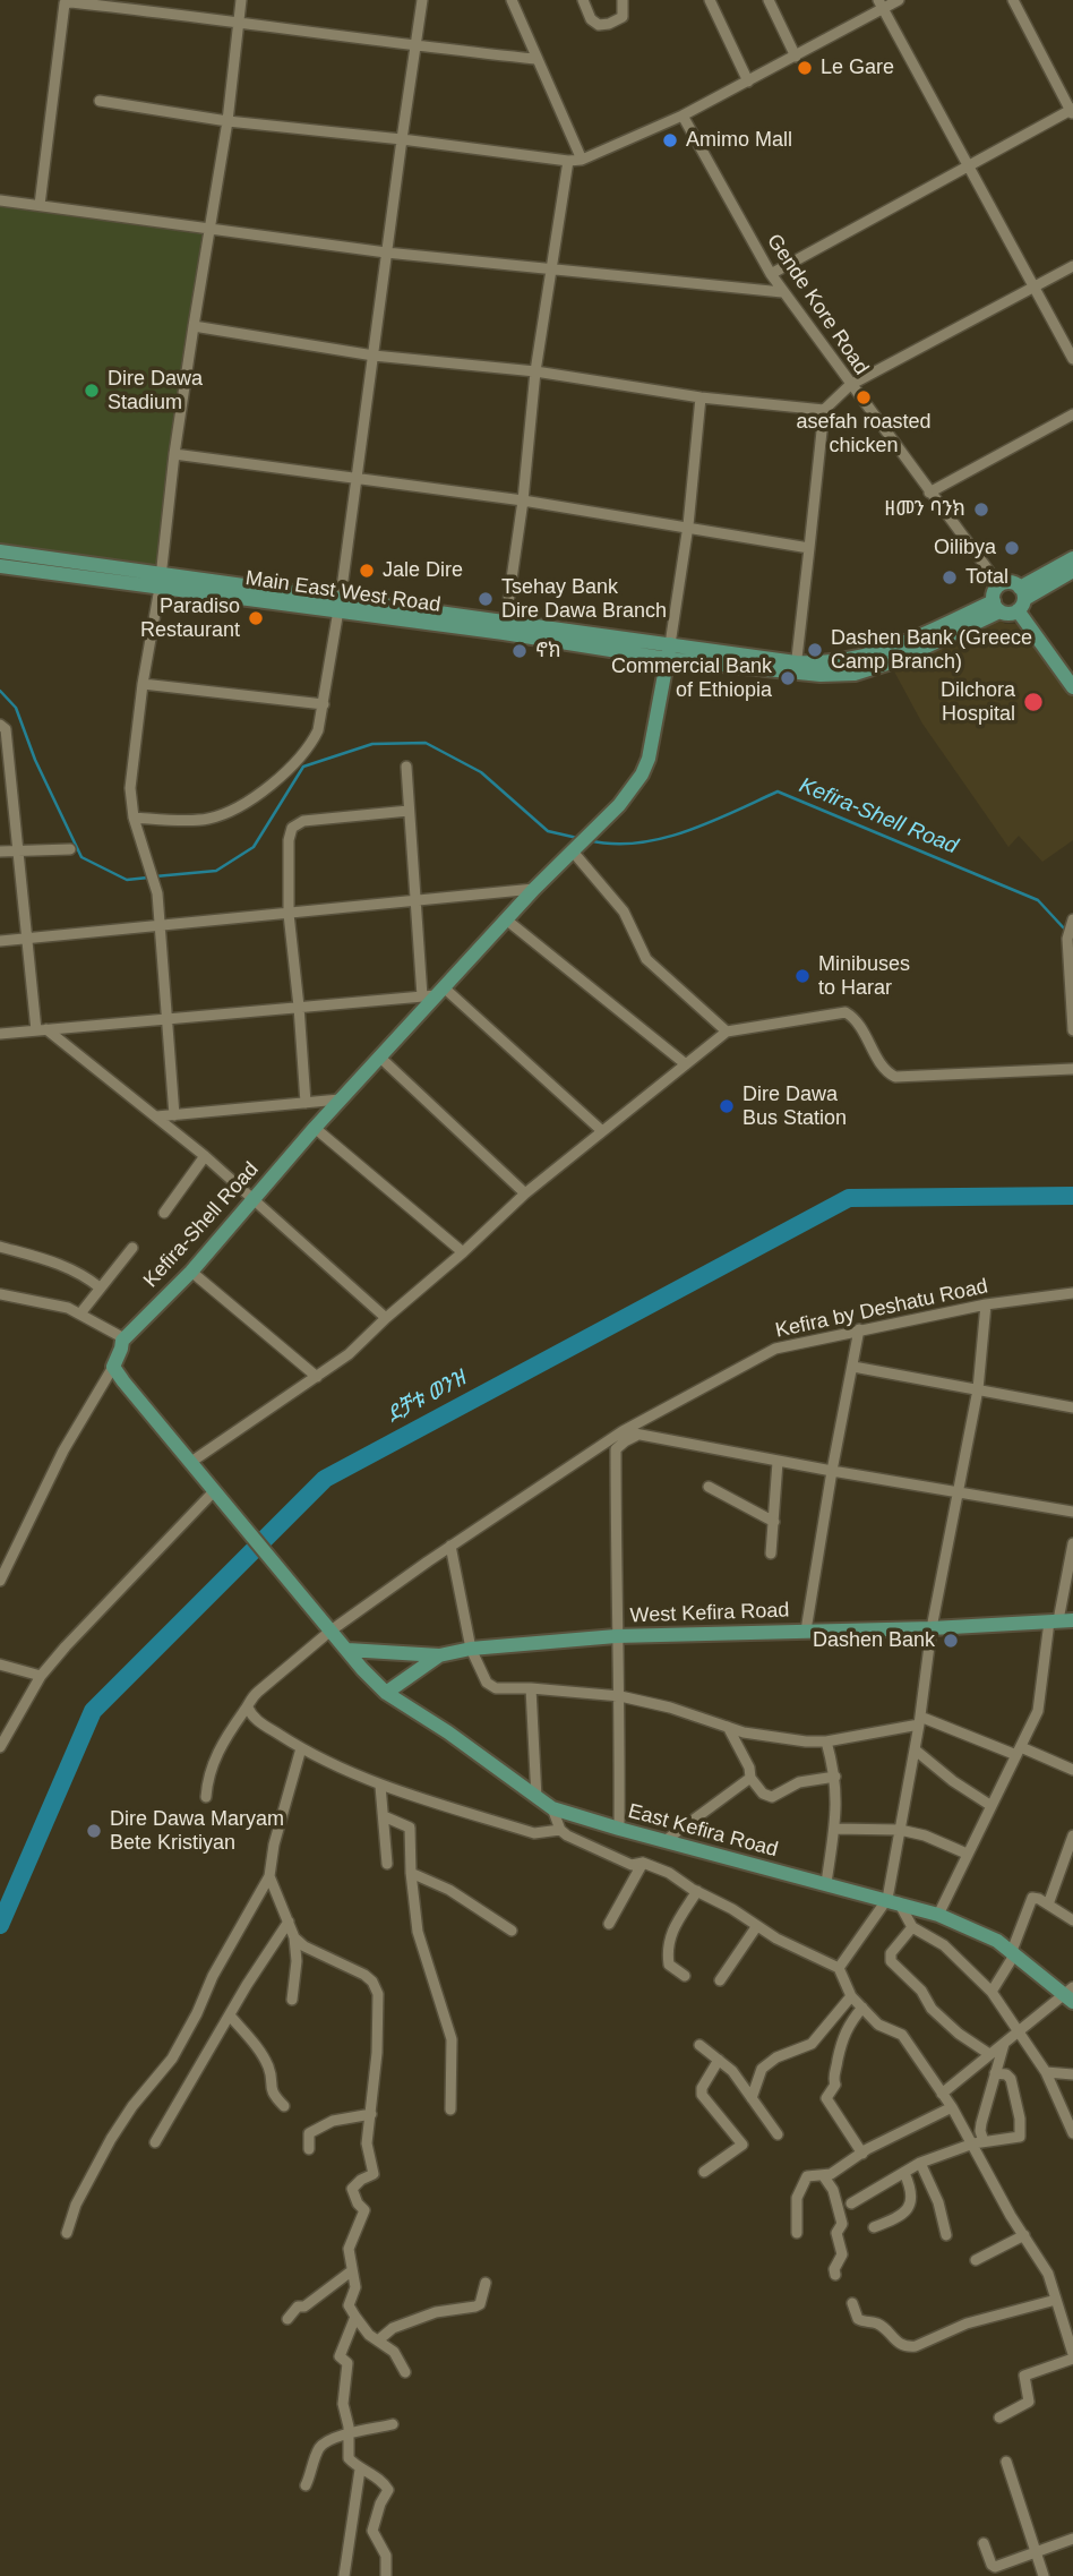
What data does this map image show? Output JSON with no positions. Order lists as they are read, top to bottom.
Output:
{
  "streets": {
    "main road": [
      "Main East West Road",
      "Kefira-Shell Road",
      "West Kefira Road",
      "East Kefira Road"
    ],
    "street": ["Gende Kore Road", "Kefira by Deshatu Road"]
  },
  "crossings": [
    ["Gende Kore Road", "Main East West Road"],
    ["Main East West Road", "Kefira-Shell Road"],
    ["West Kefira Road", "East Kefira Road"]
  ],
  "water": ["Kefira-Shell Road", "ደቻቱ ወንዝ"],
  "places": [
    "Le Gare",
    "Amimo Mall",
    "Dire Dawa Stadium",
    "asefah roasted chicken",
    "ዘመን ባንክ",
    "Oilibya",
    "Jale Dire",
    "Total",
    "Tsehay Bank Dire Dawa Branch",
    "Paradiso Restaurant",
    "Dashen Bank (Greece Camp Branch)",
    "ኖክ",
    "Commercial Bank of Ethiopia",
    "Dilchora Hospital",
    "Minibuses to Harar",
    "Dire Dawa Bus Station",
    "Dashen Bank",
    "Dire Dawa Maryam Bete Kristiyan"
  ]
}
